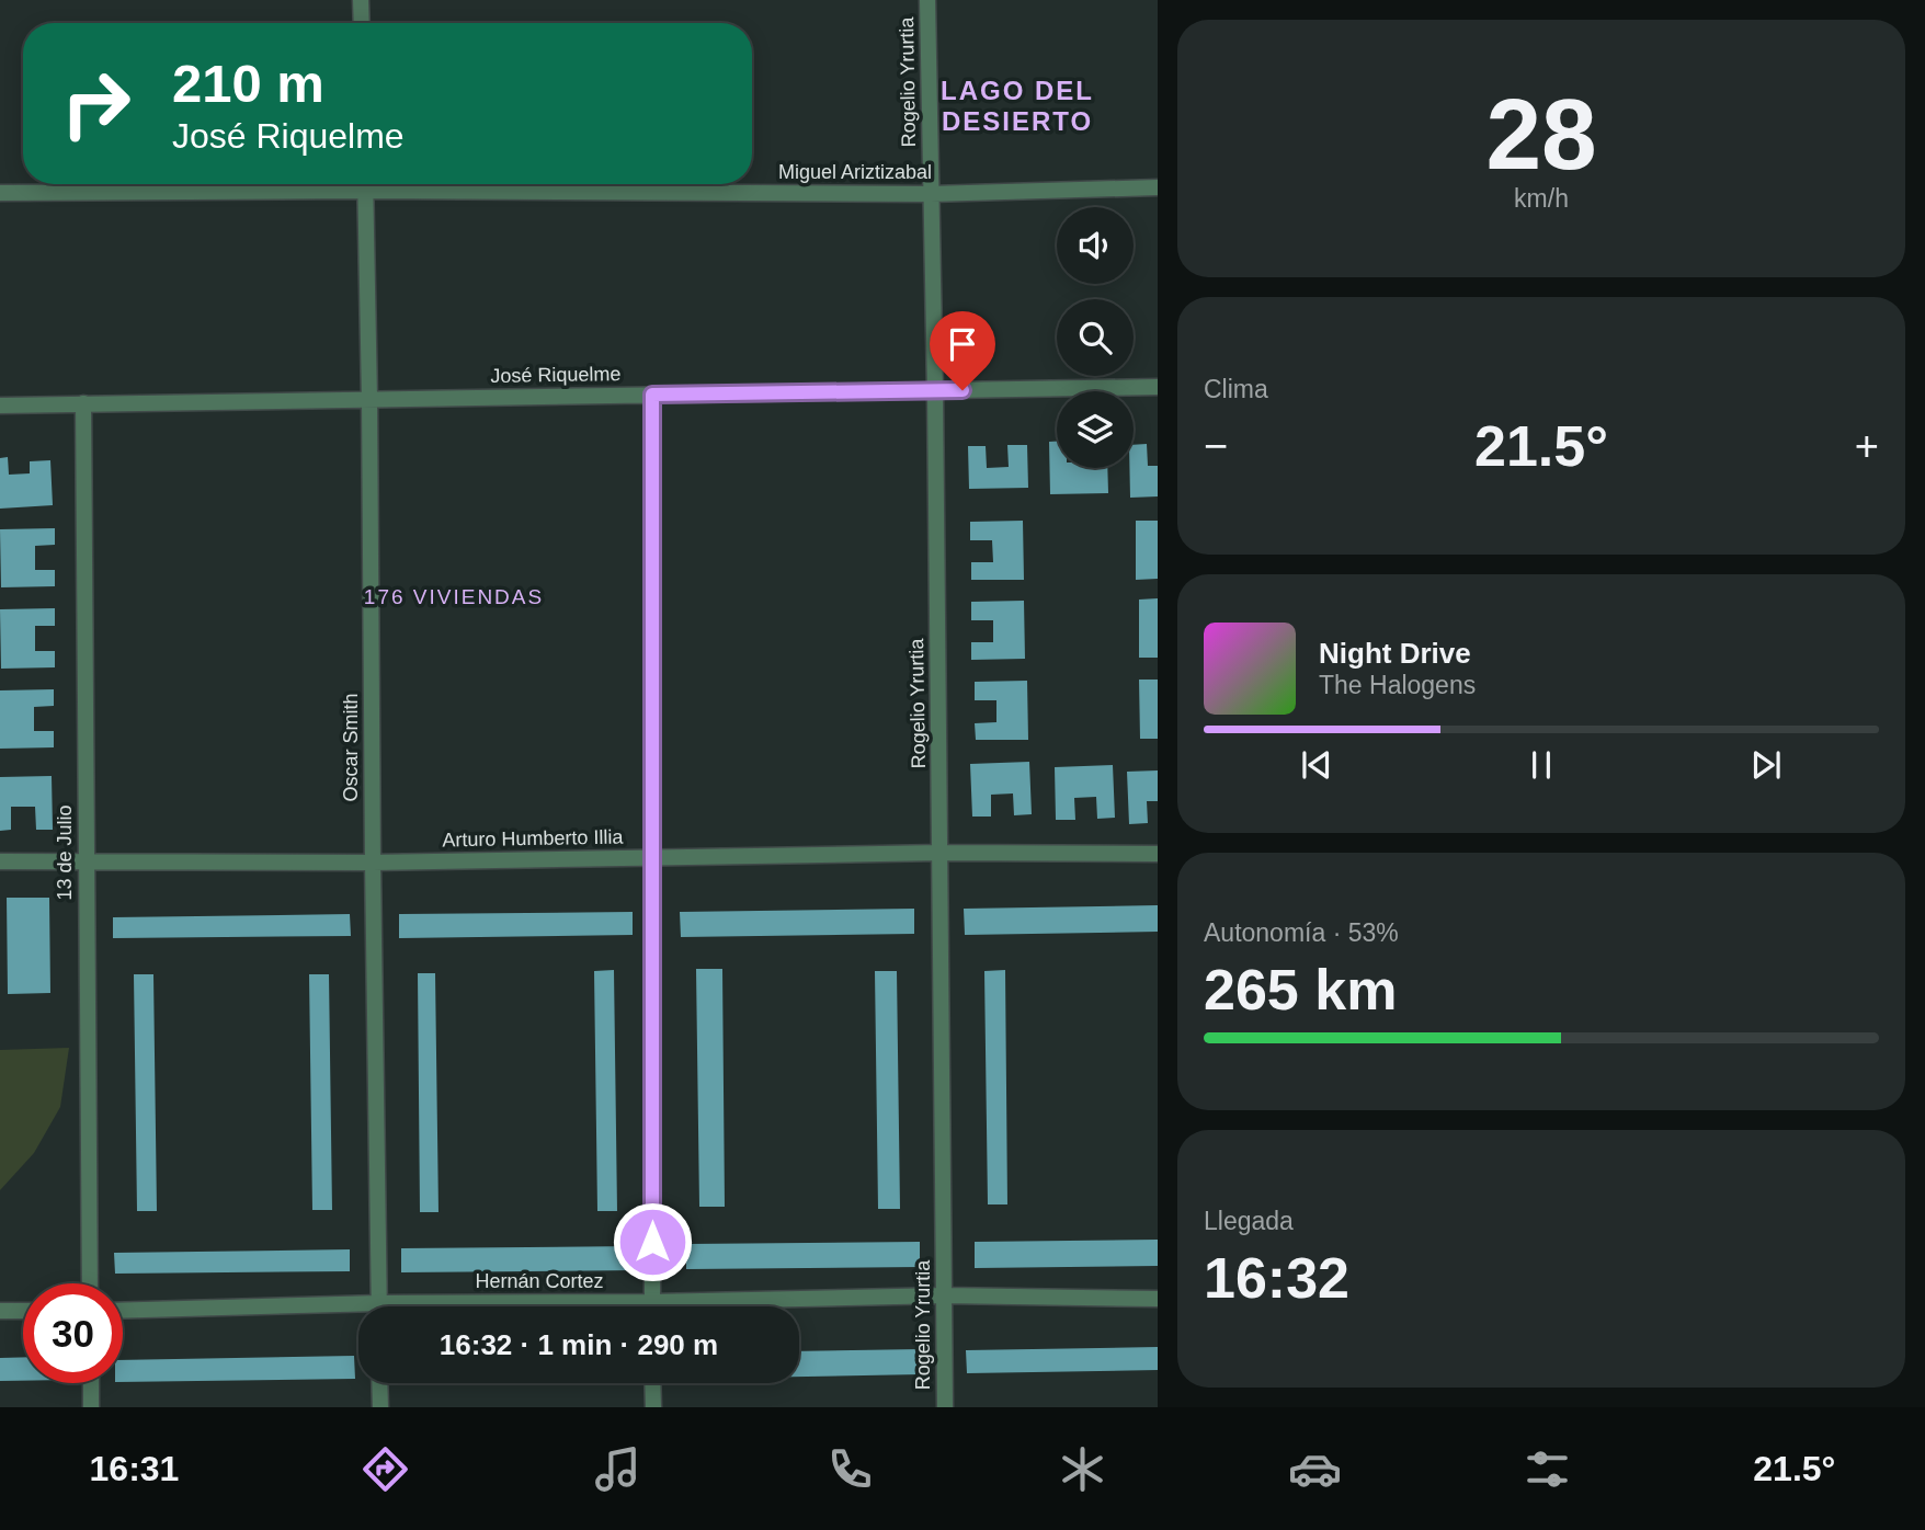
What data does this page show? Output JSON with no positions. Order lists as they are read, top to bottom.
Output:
{
  "streets": {
    "street": [
      "Rogelio Yrurtia",
      "Miguel Ariztizabal",
      "José Riquelme",
      "Oscar Smith",
      "Arturo Humberto Illia",
      "13 de Julio",
      "Hernán Cortez"
    ]
  },
  "crossings": [
    ["Rogelio Yrurtia", "Miguel Ariztizabal"],
    ["Rogelio Yrurtia", "José Riquelme"],
    ["Rogelio Yrurtia", "Arturo Humberto Illia"],
    ["Rogelio Yrurtia", "Hernán Cortez"],
    ["José Riquelme", "Oscar Smith"],
    ["José Riquelme", "13 de Julio"],
    ["Oscar Smith", "Arturo Humberto Illia"],
    ["Oscar Smith", "Hernán Cortez"],
    ["Arturo Humberto Illia", "13 de Julio"]
  ],
  "districts": ["LAGO DEL DESIERTO", "176 VIVIENDAS"],
  "page": {
    "tile": [
      ["28", "km/h"],
      "Clima",
      ["Autonomía · 53%", "265 km"],
      ["Llegada", "16:32"]
    ],
    "turn": ["210 m", "José Riquelme"],
    "heat": ["−", "21.5°", "+"],
    "song": ["Night Drive", "The Halogens"],
    "limit": "30",
    "trip": "16:32 · 1 min · 290 m",
    "tabs": ["16:31", "21.5°"]
  }
}
